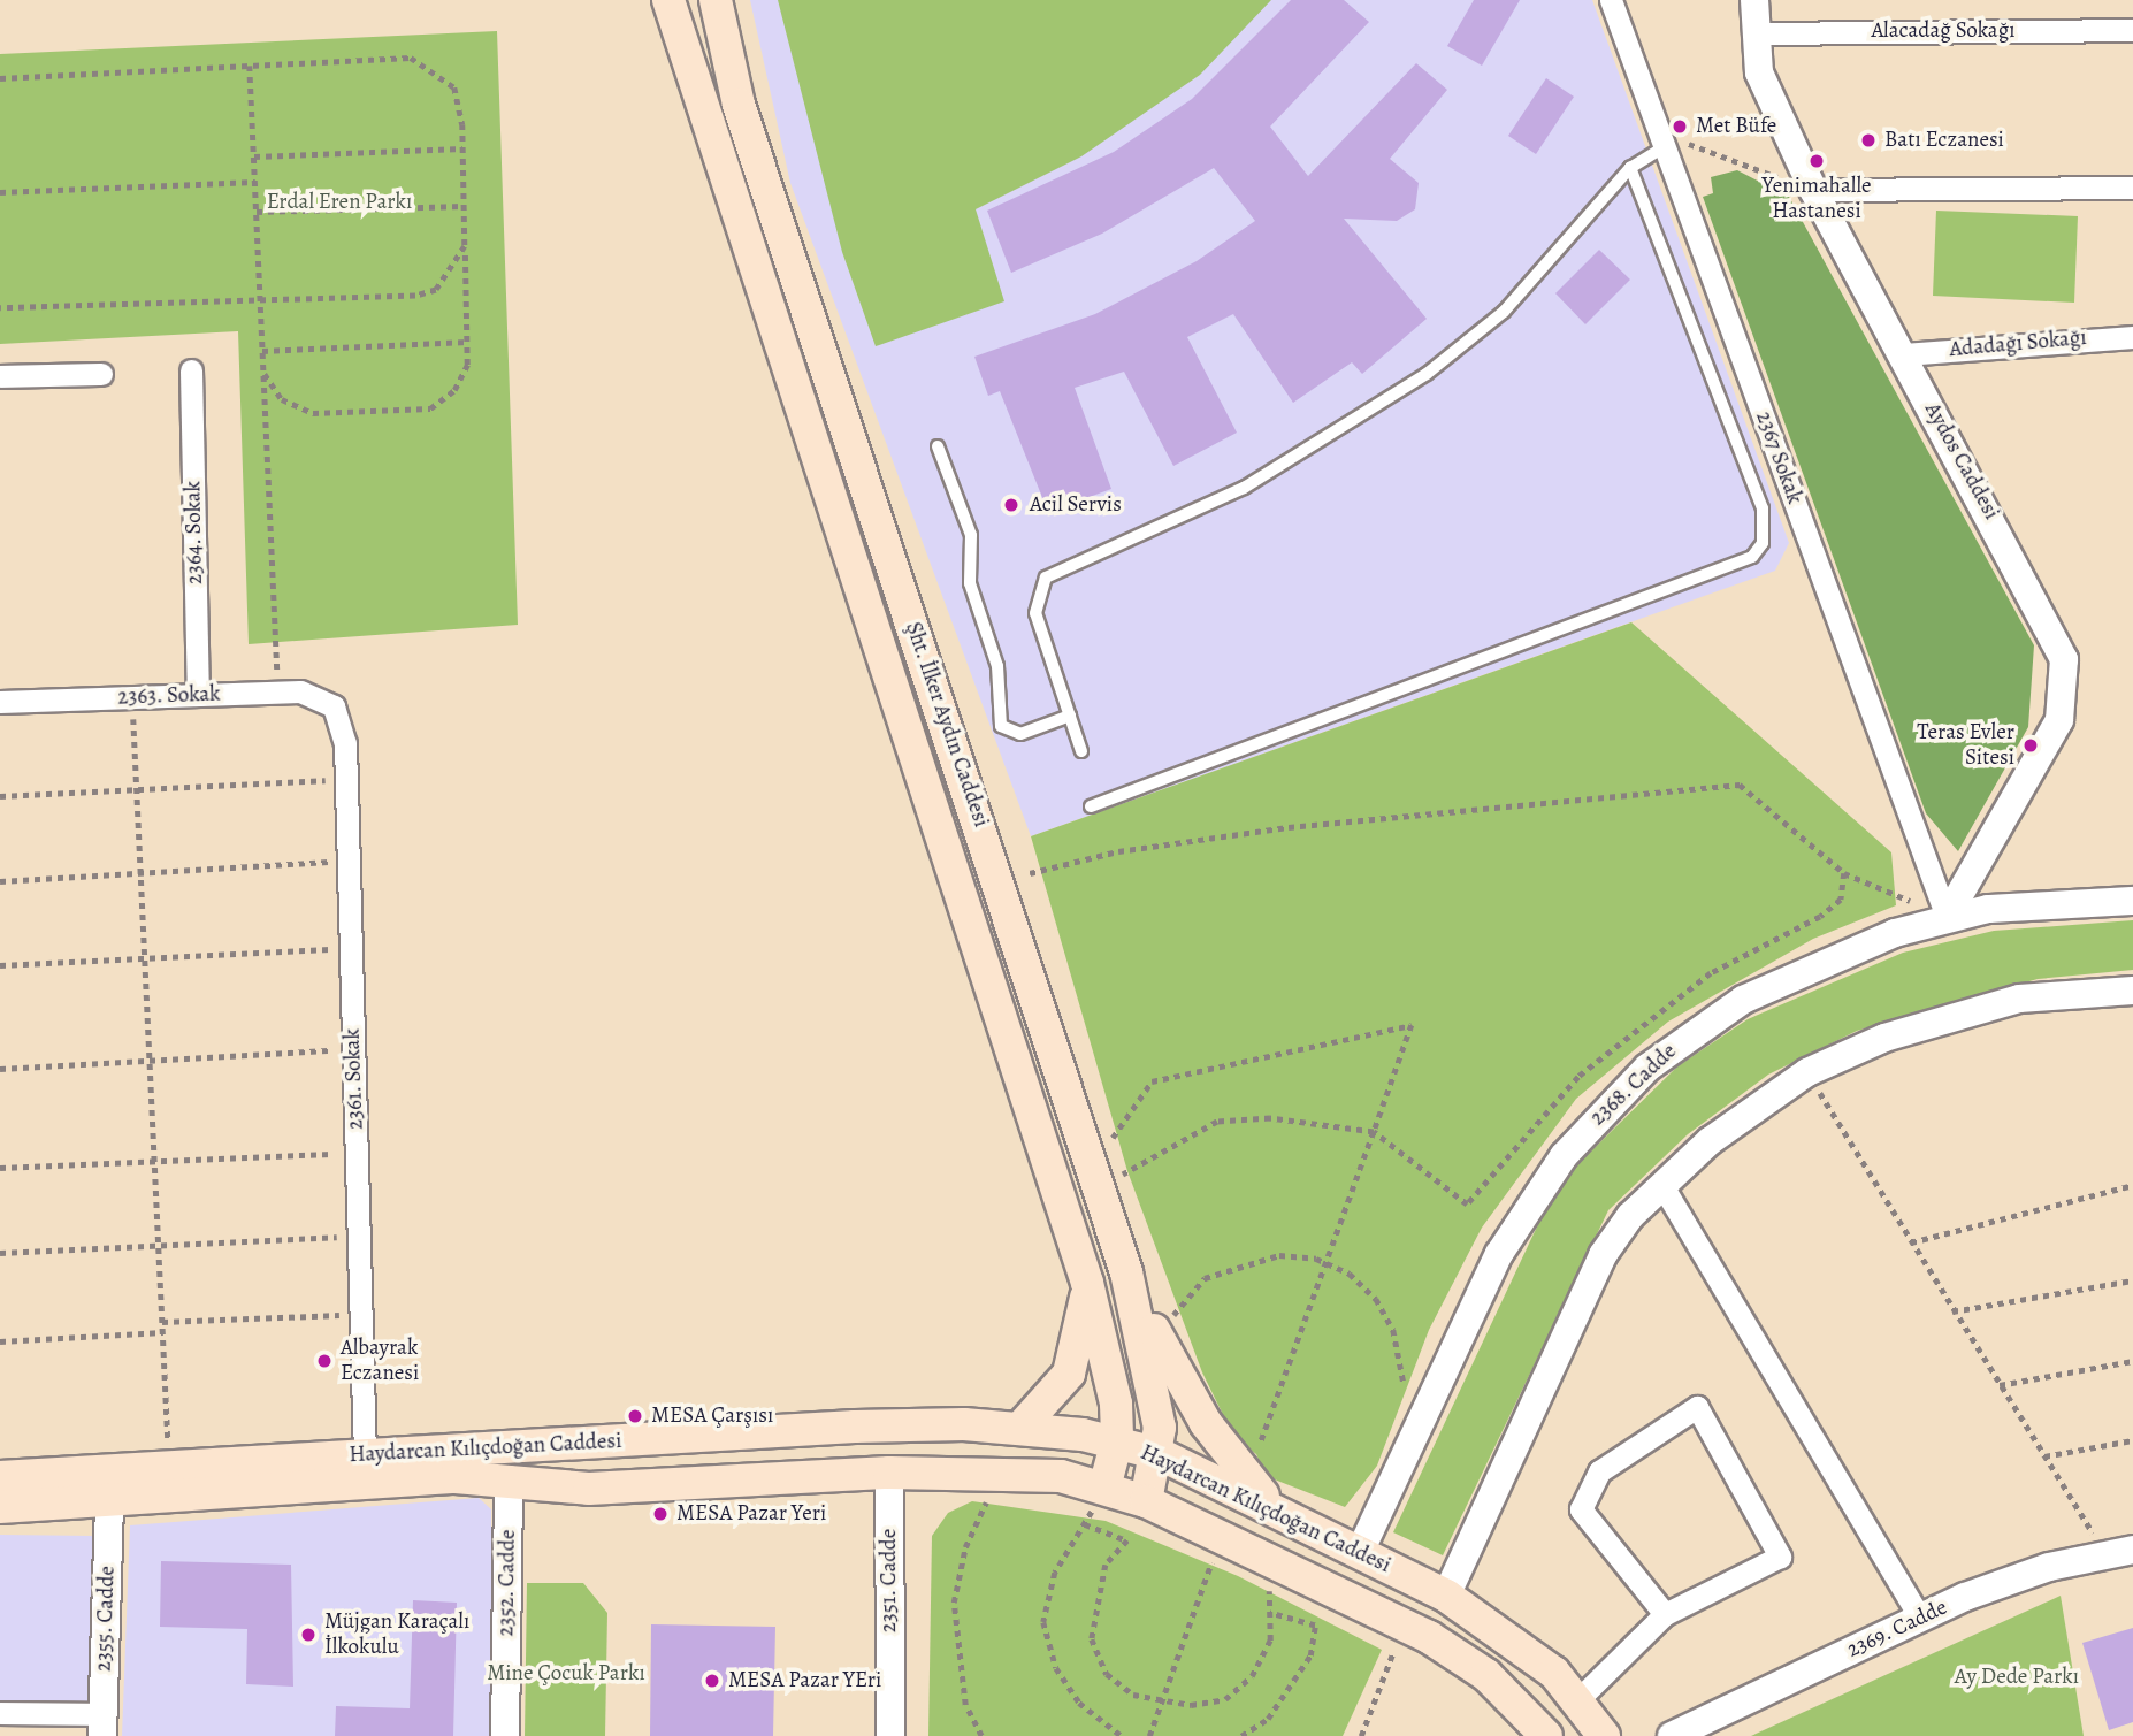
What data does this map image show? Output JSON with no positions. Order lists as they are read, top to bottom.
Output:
{
  "streets": {
    "main road": ["Şht. İlker Aydın Caddesi", "Haydarcan Kılıçdoğan Caddesi"],
    "street": [
      "Alacadağ Sokağı",
      "Adadağı Sokağı",
      "2367 Sokak",
      "Aydos Caddesi",
      "2364. Sokak",
      "2363. Sokak",
      "2361. Sokak",
      "2368. Cadde",
      "2351. Cadde",
      "2352. Cadde",
      "2355. Cadde",
      "2369. Cadde"
    ]
  },
  "crossings": [
    ["Alacadağ Sokağı", "Aydos Caddesi"],
    ["Adadağı Sokağı", "Aydos Caddesi"],
    ["2367 Sokak", "Aydos Caddesi"],
    ["2367 Sokak", "2368. Cadde"],
    ["Aydos Caddesi", "2368. Cadde"],
    ["2364. Sokak", "2363. Sokak"],
    ["2363. Sokak", "2361. Sokak"],
    ["Şht. İlker Aydın Caddesi", "Haydarcan Kılıçdoğan Caddesi"],
    ["2361. Sokak", "Haydarcan Kılıçdoğan Caddesi"],
    ["2368. Cadde", "Haydarcan Kılıçdoğan Caddesi"],
    ["Haydarcan Kılıçdoğan Caddesi", "2351. Cadde"],
    ["Haydarcan Kılıçdoğan Caddesi", "2352. Cadde"],
    ["Haydarcan Kılıçdoğan Caddesi", "2355. Cadde"]
  ],
  "parks": ["Erdal Eren Parkı", "Mine Çocuk Parkı", "Ay Dede Parkı"],
  "places": [
    "Met Büfe",
    "Batı Eczanesi",
    "Yenimahalle Hastanesi",
    "Acil Servis",
    "Teras Evler Sitesi",
    "Albayrak Eczanesi",
    "MESA Çarşısı",
    "MESA Pazar Yeri",
    "Müjgan Karaçalı İlkokulu",
    "MESA Pazar YEri"
  ]
}
